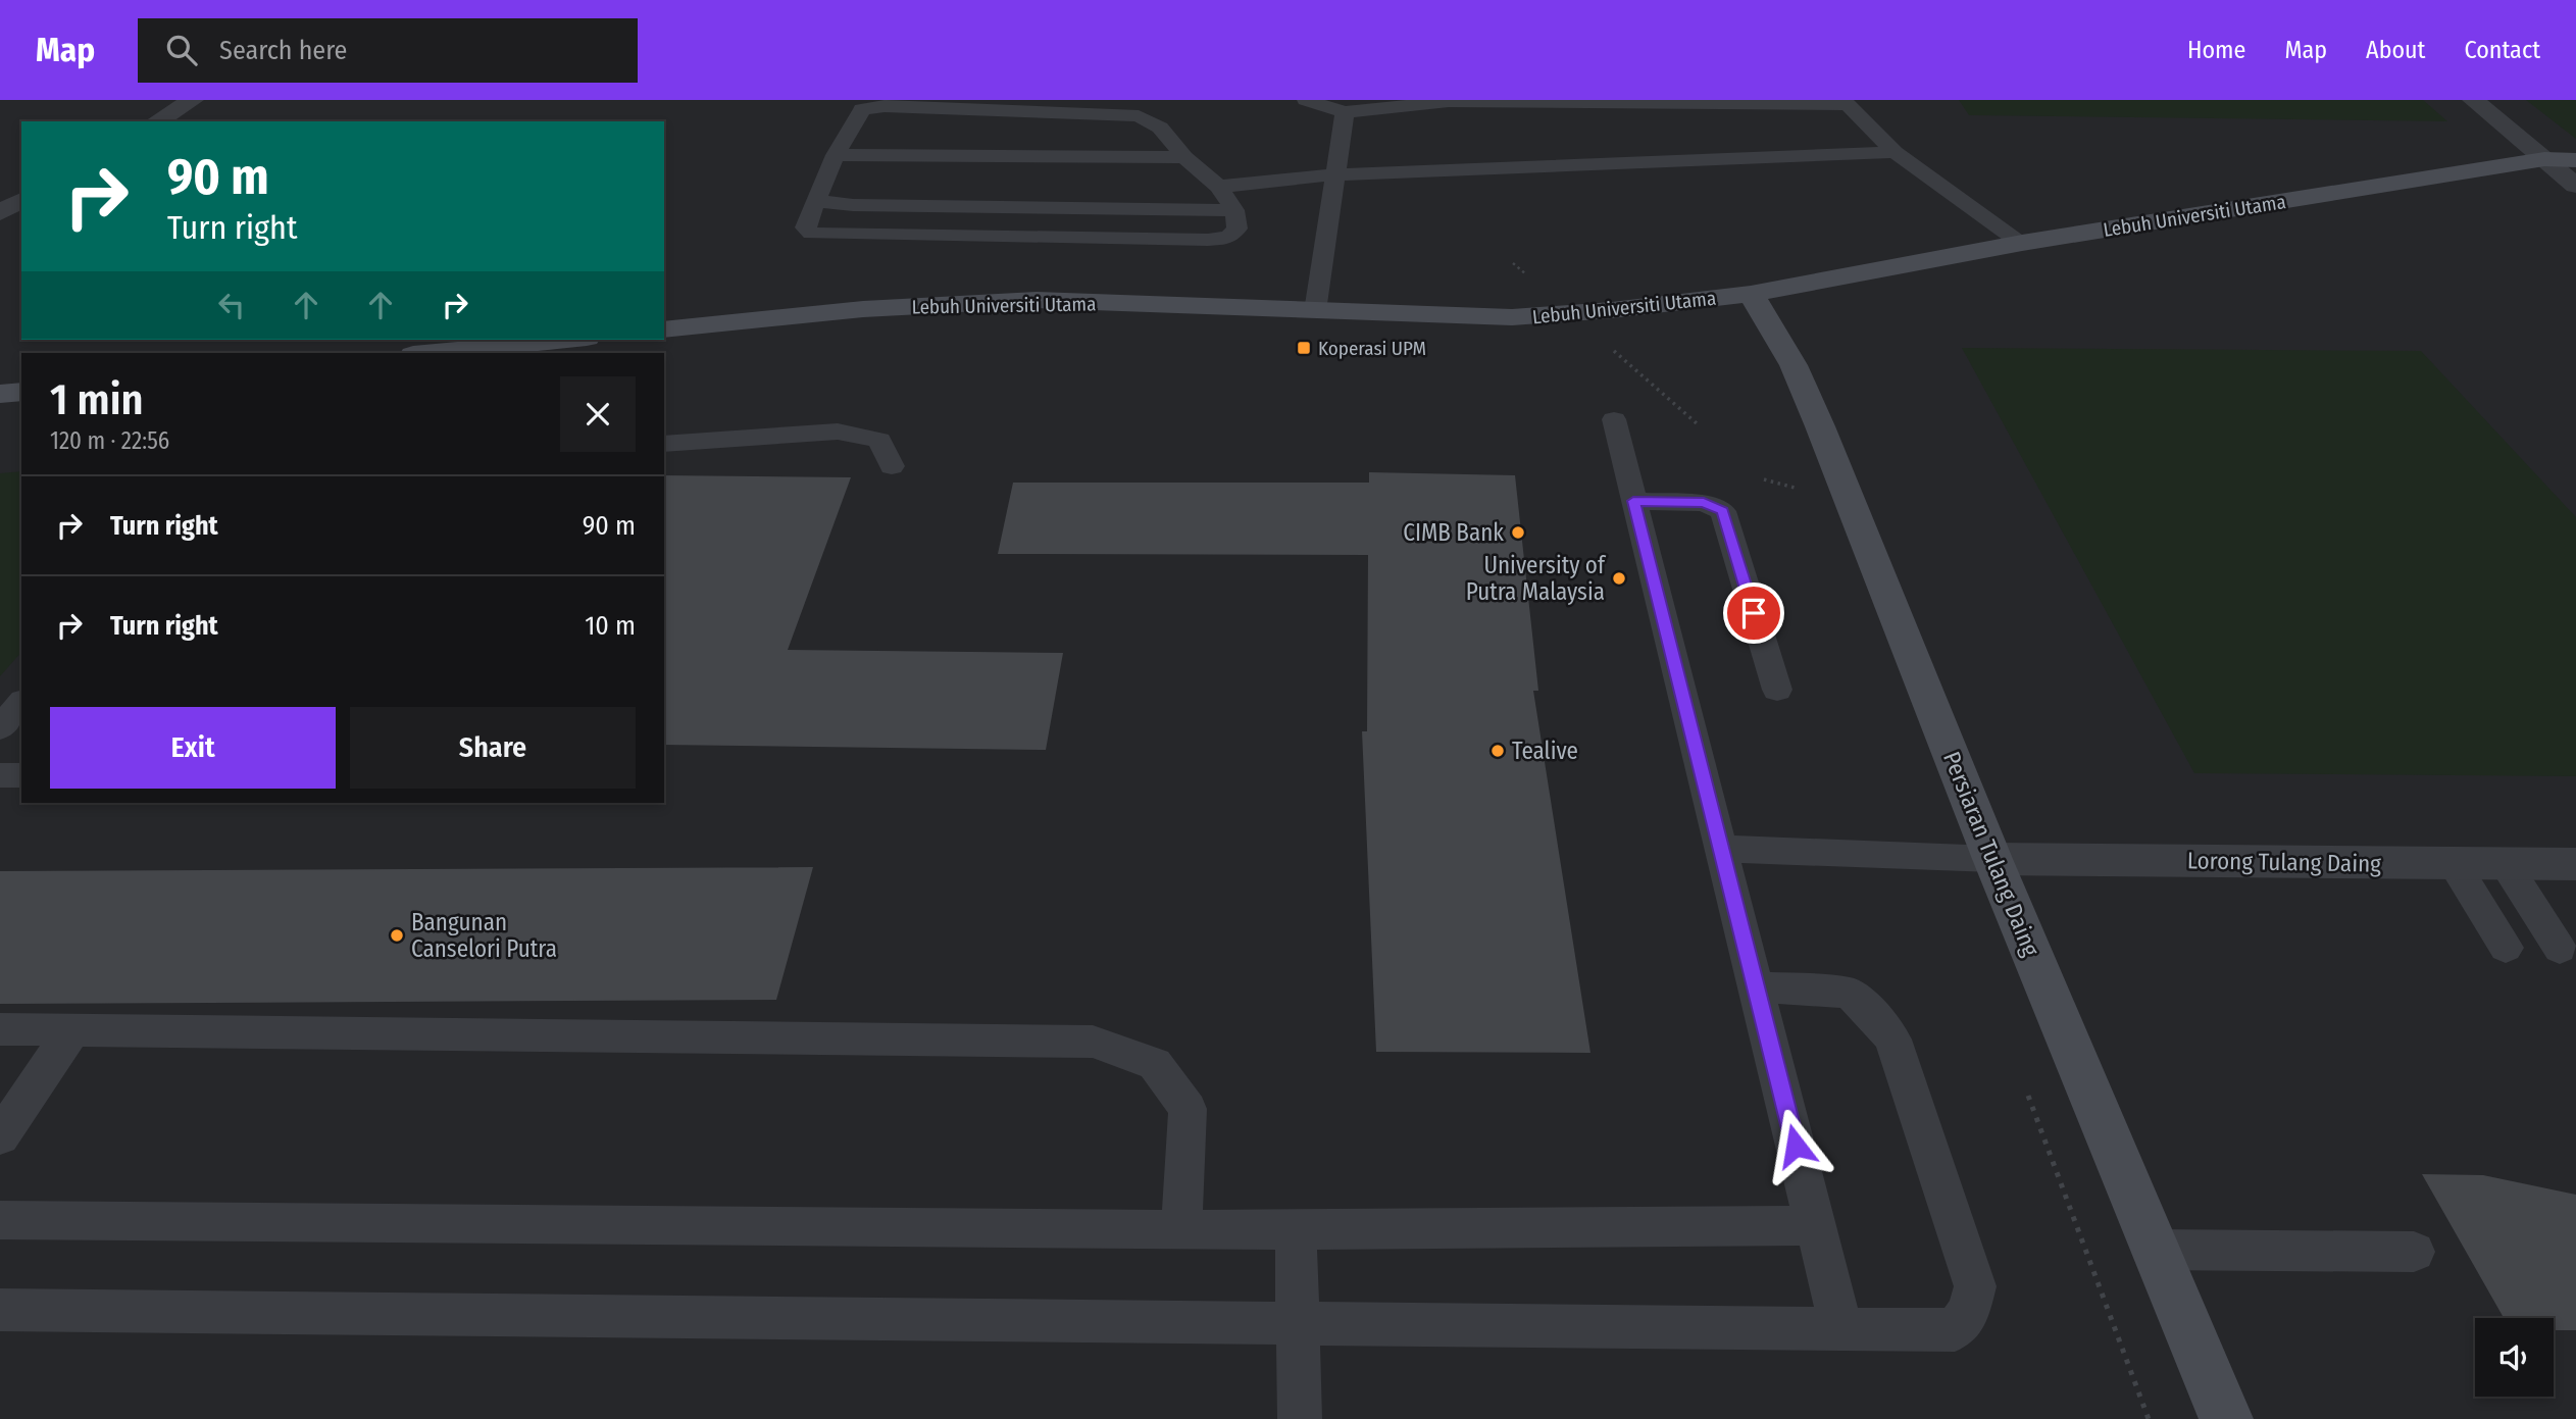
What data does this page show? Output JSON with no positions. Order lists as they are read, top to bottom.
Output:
{
  "streets": {
    "street": ["Lebuh Universiti Utama", "Persiaran Tulang Daing", "Lorong Tulang Daing"]
  },
  "crossings": [
    ["Lebuh Universiti Utama", "Persiaran Tulang Daing"],
    ["Persiaran Tulang Daing", "Lorong Tulang Daing"]
  ],
  "places": {
    "transit": ["Koperasi UPM"],
    "other": [
      "CIMB Bank",
      "University of Putra Malaysia",
      "Tealive",
      "Bangunan Canselori Putra"
    ]
  },
  "page": {
    "header": "Map",
    "search": "Search here",
    "nav": [
      "Home",
      "Map",
      "About",
      "Contact"
    ],
    "turn": ["90 m", "Turn right"],
    "heading": ["1 min", "120 m · 22:56"],
    "list": [
      {
        "name": "Turn right",
        "value": "90 m"
      },
      {
        "name": "Turn right",
        "value": "10 m"
      }
    ],
    "buttons": ["Exit", "Share"]
  }
}
